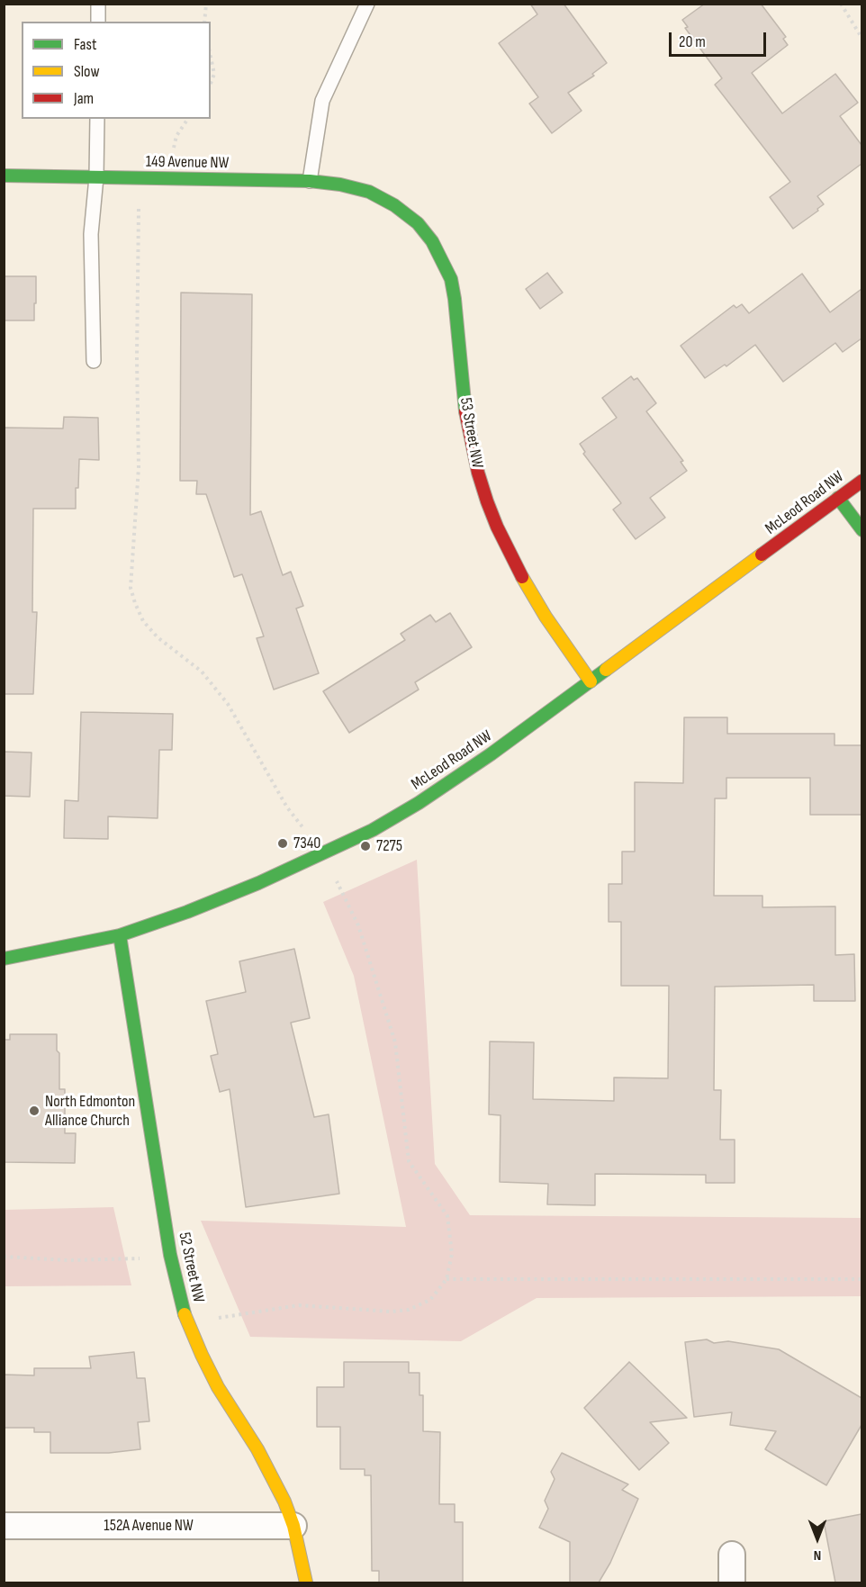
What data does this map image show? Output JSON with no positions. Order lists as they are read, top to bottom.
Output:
{
  "streets": {
    "street": [
      "149 Avenue NW",
      "53 Street NW",
      "McLeod Road NW",
      "52 Street NW",
      "152A Avenue NW"
    ]
  },
  "crossings": [
    ["149 Avenue NW", "53 Street NW"],
    ["53 Street NW", "McLeod Road NW"],
    ["McLeod Road NW", "52 Street NW"],
    ["52 Street NW", "152A Avenue NW"]
  ],
  "places": ["7340", "7275", "North Edmonton Alliance Church"],
  "legend": ["Fast", "Slow", "Jam"],
  "scale_bar": "20 m",
  "north": "bottom"
}
